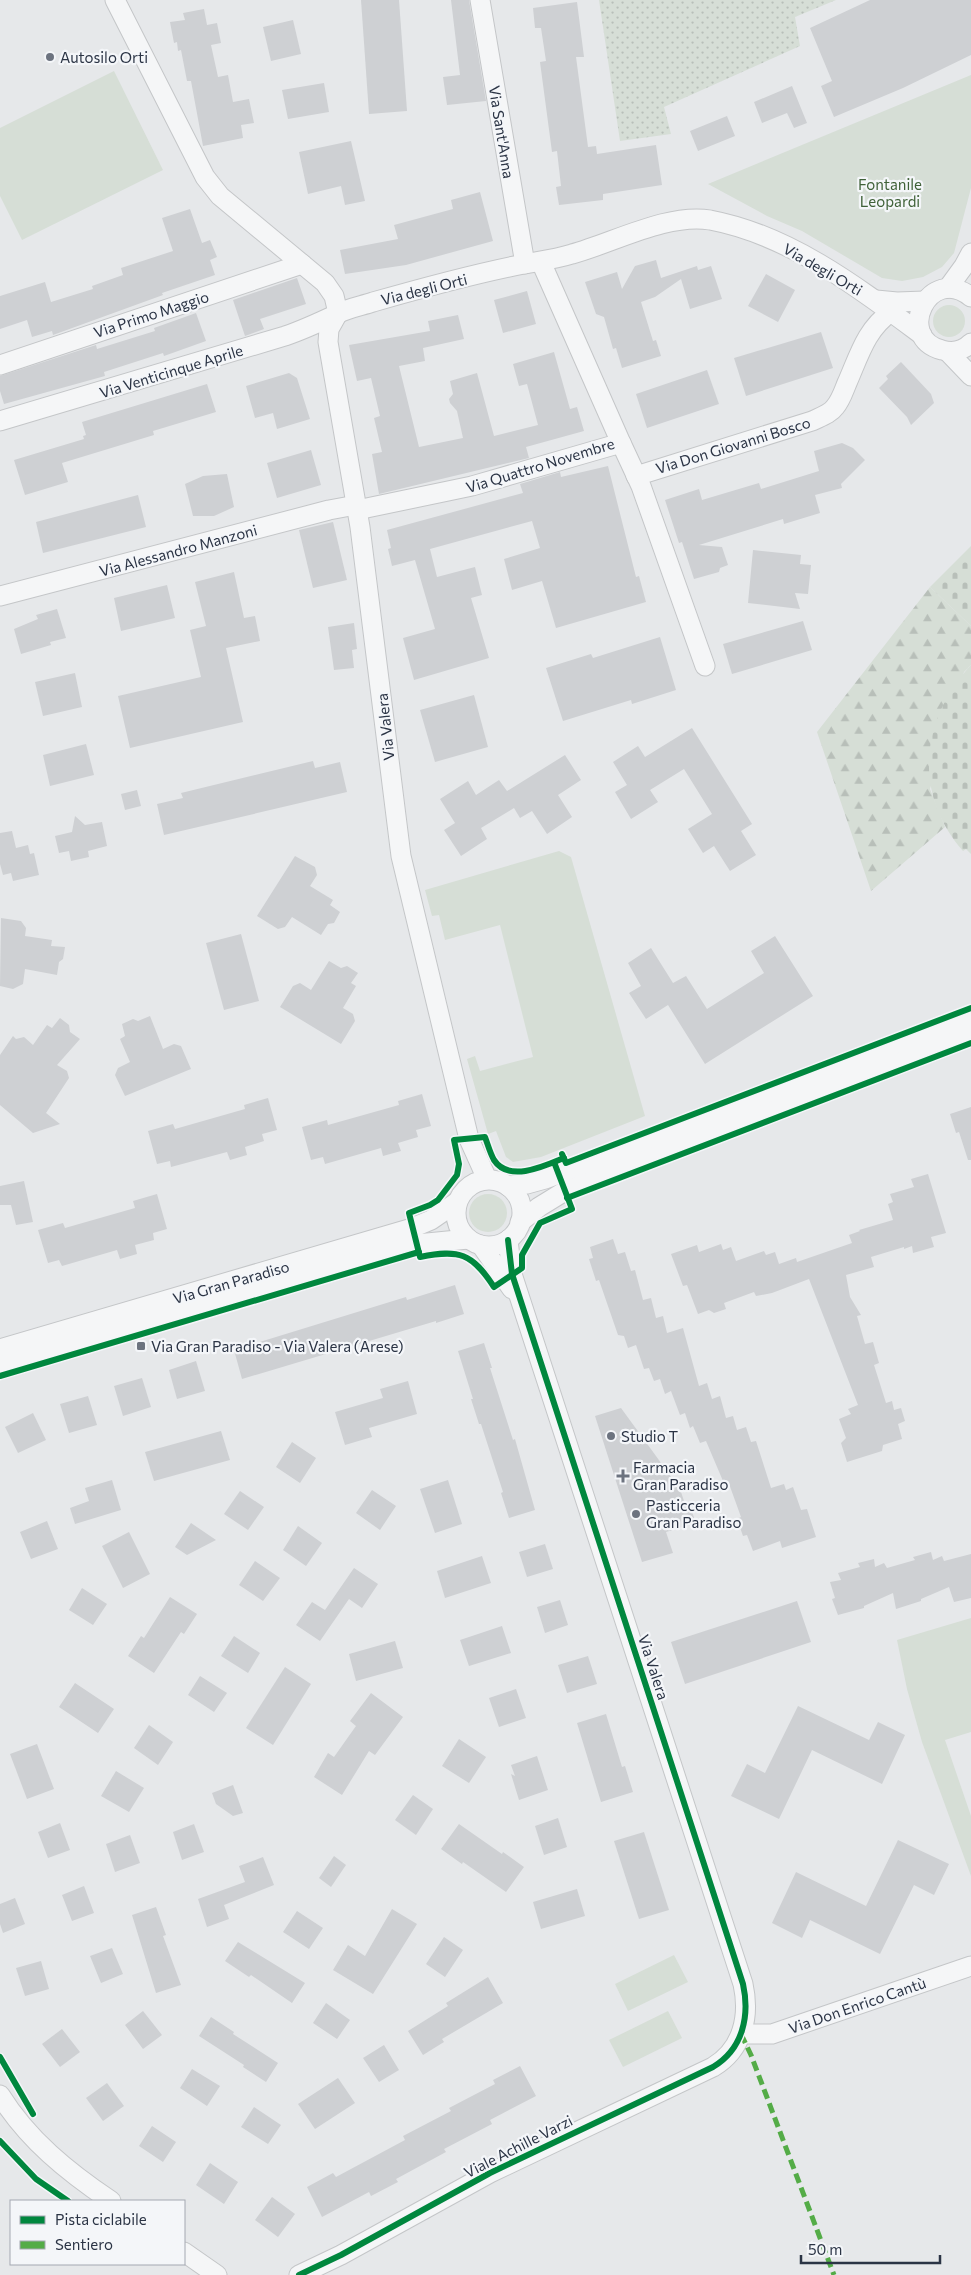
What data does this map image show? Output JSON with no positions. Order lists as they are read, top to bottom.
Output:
{
  "streets": {
    "street": [
      "Via Sant'Anna",
      "Via degli Orti",
      "Via Primo Maggio",
      "Via Venticinque Aprile",
      "Via Don Giovanni Bosco",
      "Via Quattro Novembre",
      "Via Alessandro Manzoni",
      "Via Valera",
      "Via Gran Paradiso",
      "Via Don Enrico Cantù",
      "Viale Achille Varzi"
    ]
  },
  "crossings": [
    ["Via Sant'Anna", "Via degli Orti"],
    ["Via Sant'Anna", "Via Quattro Novembre"],
    ["Via degli Orti", "Via Venticinque Aprile"],
    ["Via degli Orti", "Via Don Giovanni Bosco"],
    ["Via degli Orti", "Via Quattro Novembre"],
    ["Via degli Orti", "Via Valera"],
    ["Via Venticinque Aprile", "Via Valera"],
    ["Via Don Giovanni Bosco", "Via Quattro Novembre"],
    ["Via Quattro Novembre", "Via Alessandro Manzoni"],
    ["Via Quattro Novembre", "Via Valera"],
    ["Via Alessandro Manzoni", "Via Valera"],
    ["Via Valera", "Via Gran Paradiso"],
    ["Via Valera", "Via Don Enrico Cantù"],
    ["Via Valera", "Viale Achille Varzi"],
    ["Via Don Enrico Cantù", "Viale Achille Varzi"]
  ],
  "parks": ["Fontanile Leopardi"],
  "places": {
    "other": ["Autosilo Orti", "Studio T", "Pasticceria Gran Paradiso"],
    "transit": ["Via Gran Paradiso - Via Valera (Arese)"],
    "health": ["Farmacia Gran Paradiso"]
  },
  "legend": ["Pista ciclabile", "Sentiero"],
  "scale_bar": "50 m"
}
